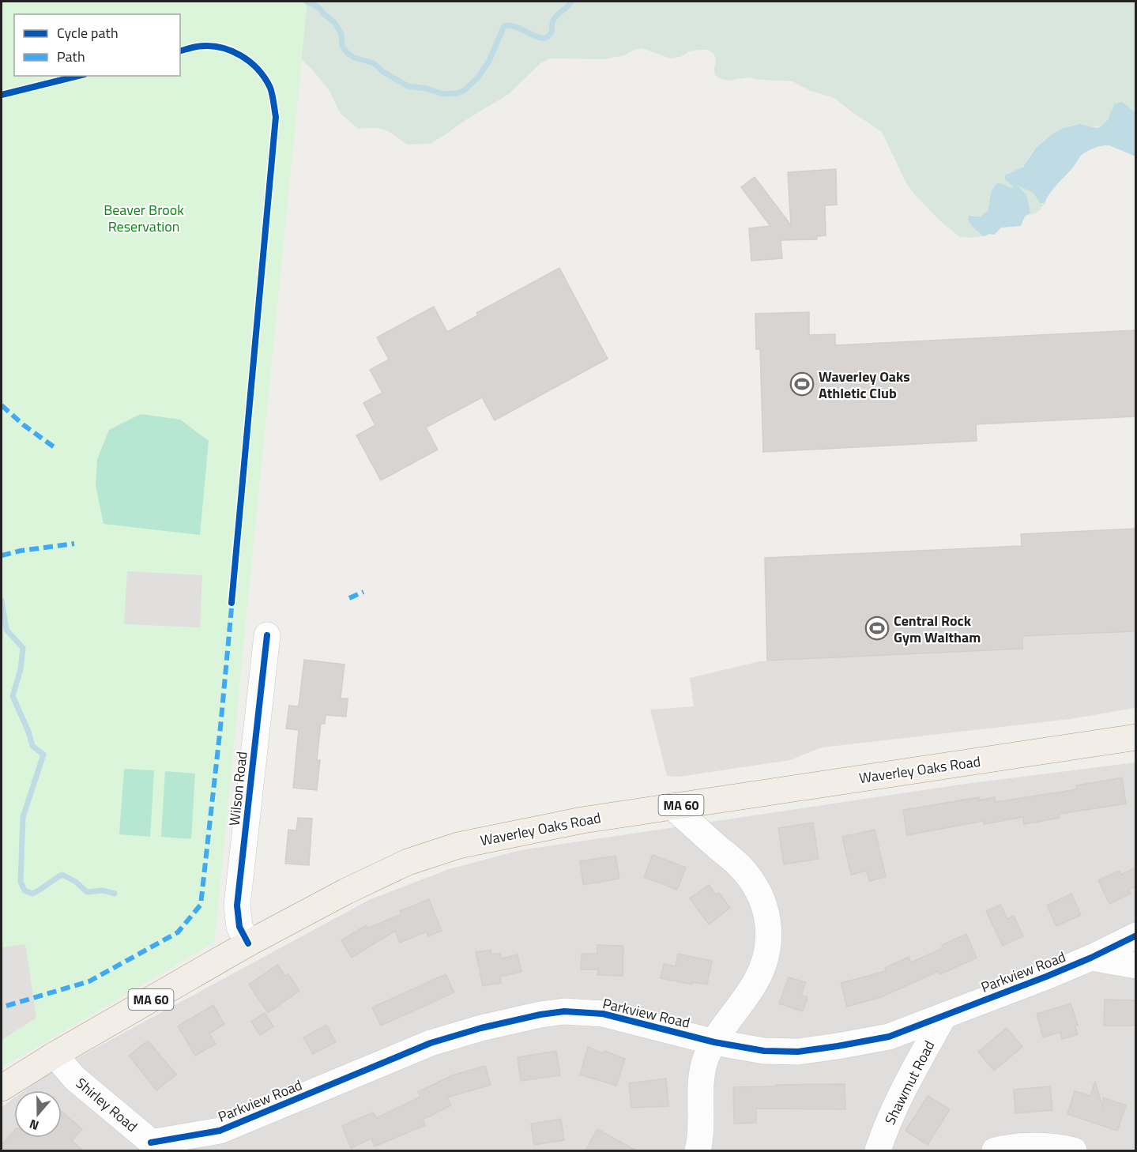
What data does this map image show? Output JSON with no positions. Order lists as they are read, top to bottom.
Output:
{
  "streets": {
    "main road": ["Waverley Oaks Road", "MA 60"],
    "street": [
      "Wilson Road",
      "Parkview Road",
      "Shawmut Road",
      "Shirley Road"
    ]
  },
  "crossings": [
    ["Waverley Oaks Road", "Wilson Road"],
    ["Waverley Oaks Road", "Shirley Road"],
    ["Parkview Road", "Shawmut Road"],
    ["Parkview Road", "Shirley Road"]
  ],
  "parks": ["Beaver Brook Reservation"],
  "places": {
    "sports": ["Waverley Oaks Athletic Club", "Central Rock Gym Waltham"]
  },
  "legend": ["Cycle path", "Path"],
  "north": "bottom"
}
